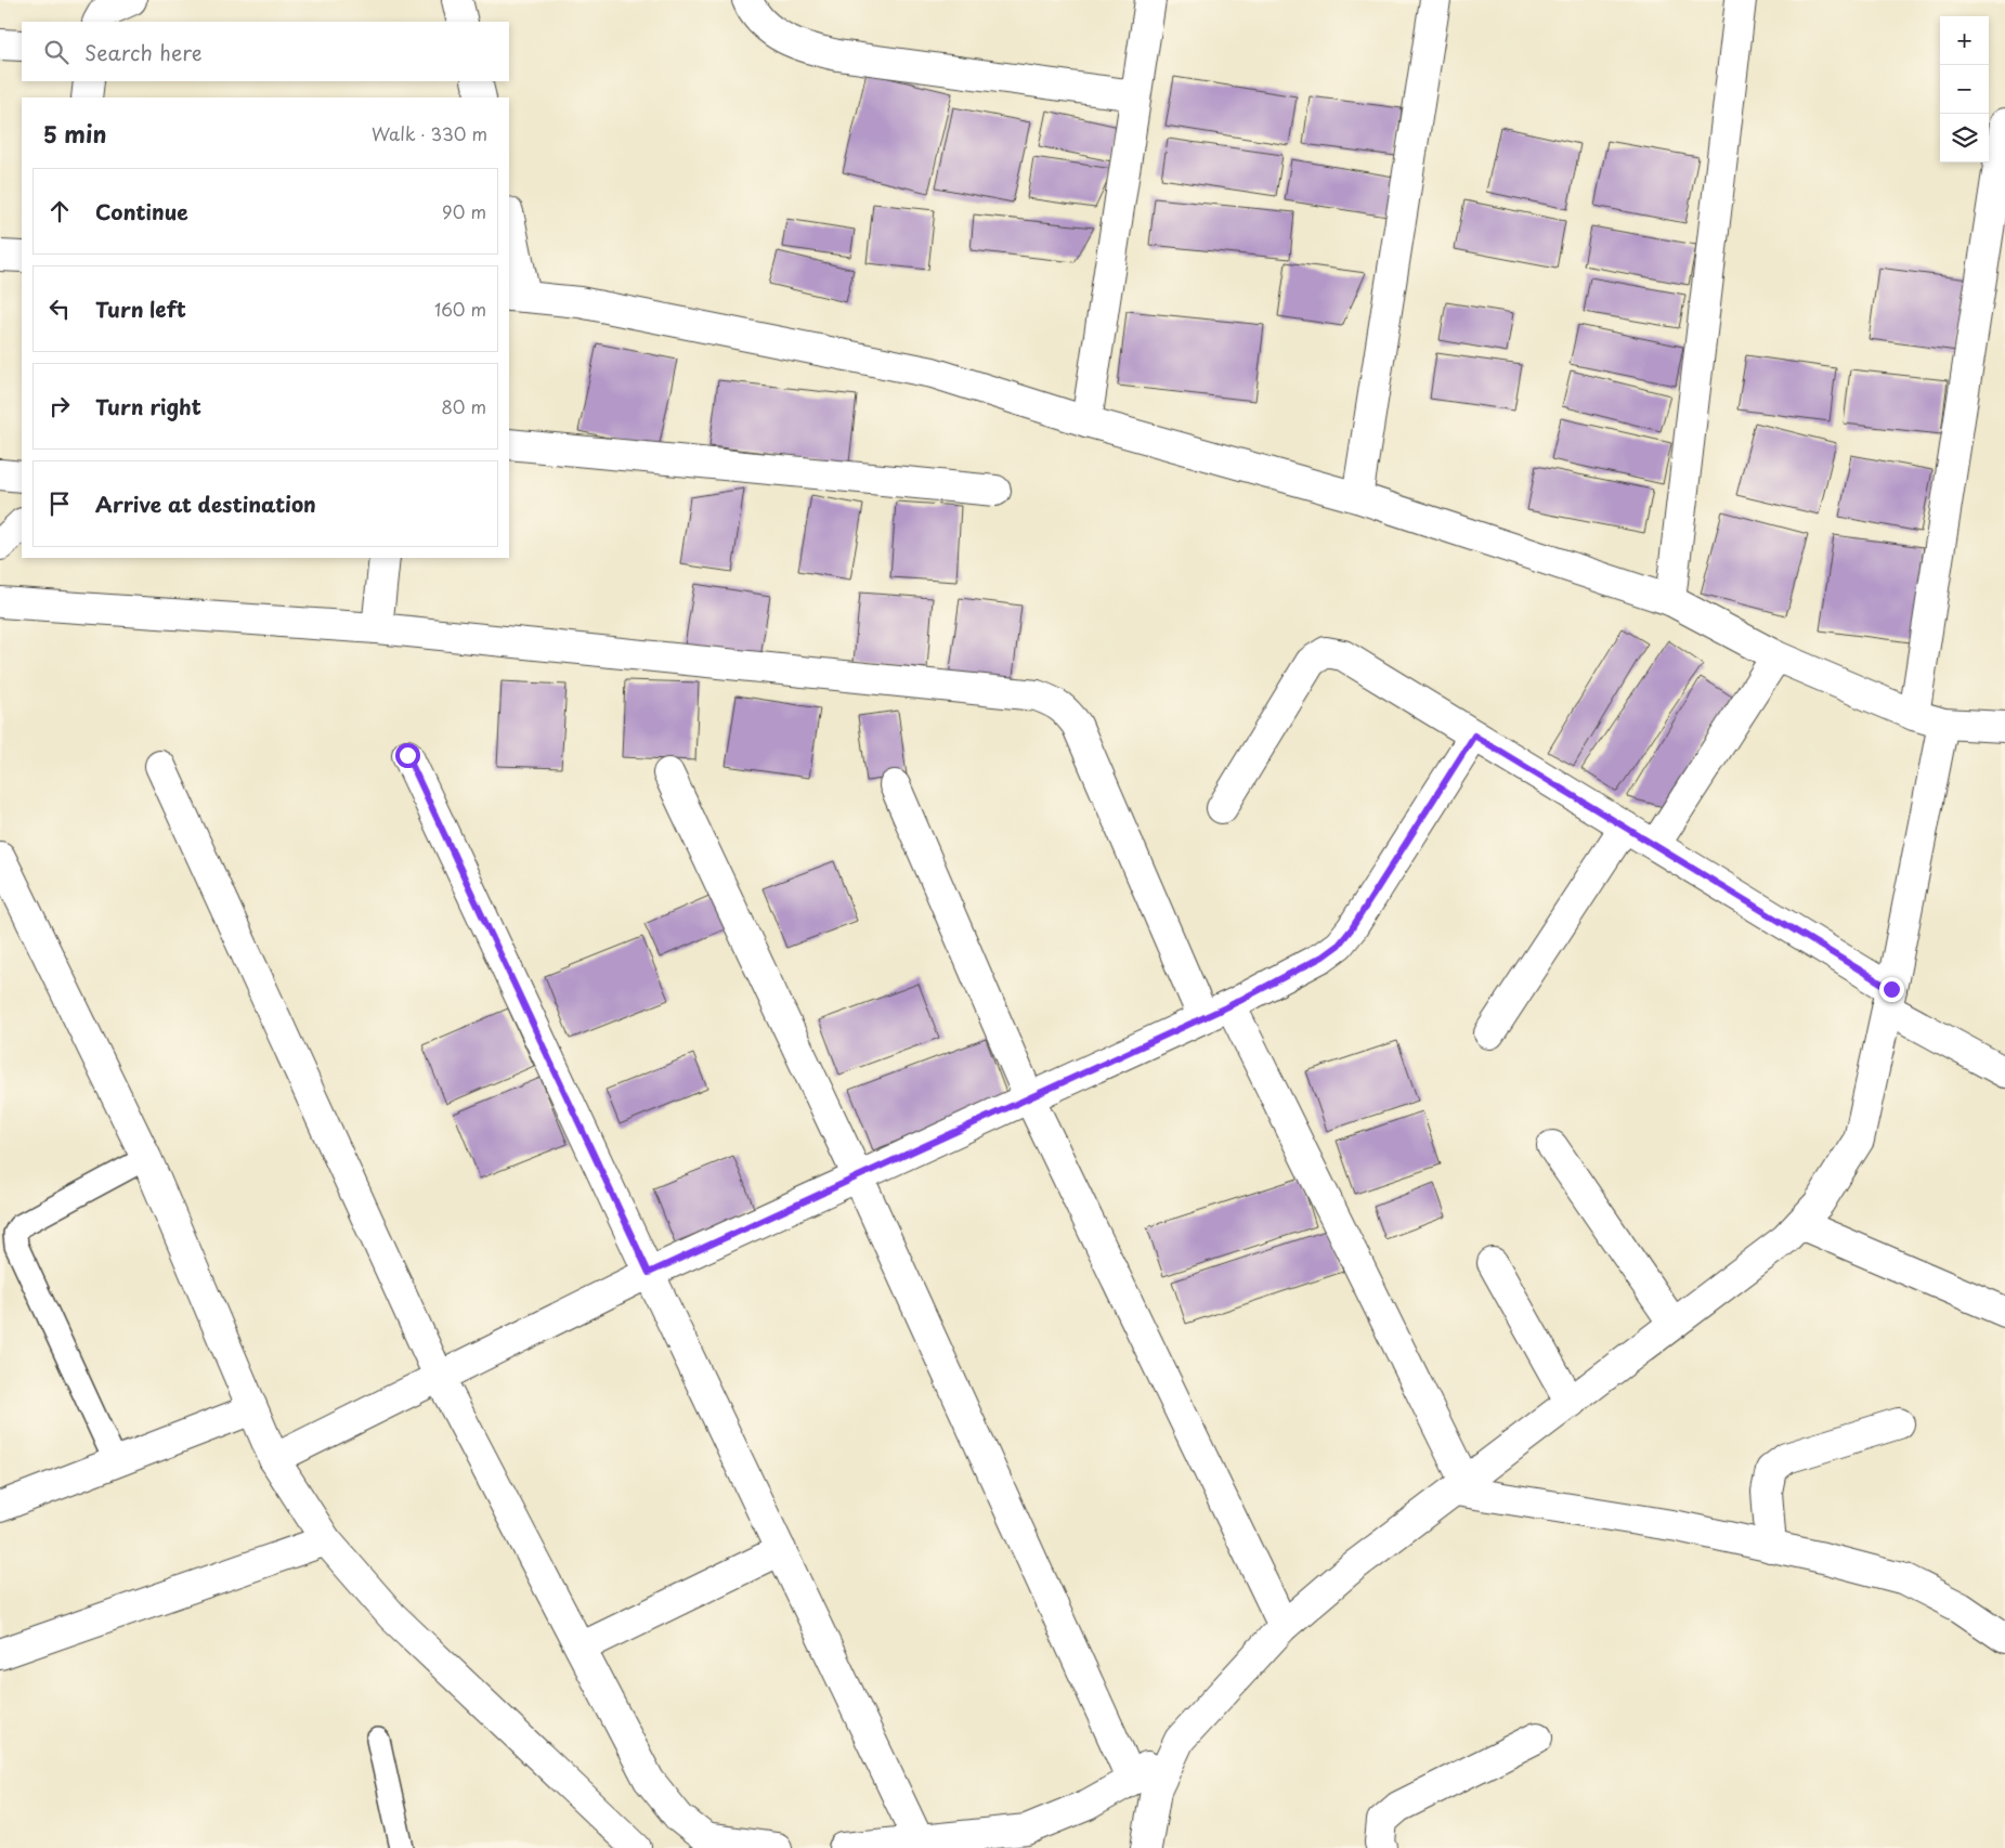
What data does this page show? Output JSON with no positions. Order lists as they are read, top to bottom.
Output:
{
  "page": {
    "map_buttons": ["+", "−"],
    "search": "Search here",
    "heading": ["5 min", "Walk · 330 m"],
    "list": [
      ["Continue", "90 m"],
      ["Turn left", "160 m"],
      ["Turn right", "80 m"],
      "Arrive at destination"
    ]
  }
}
